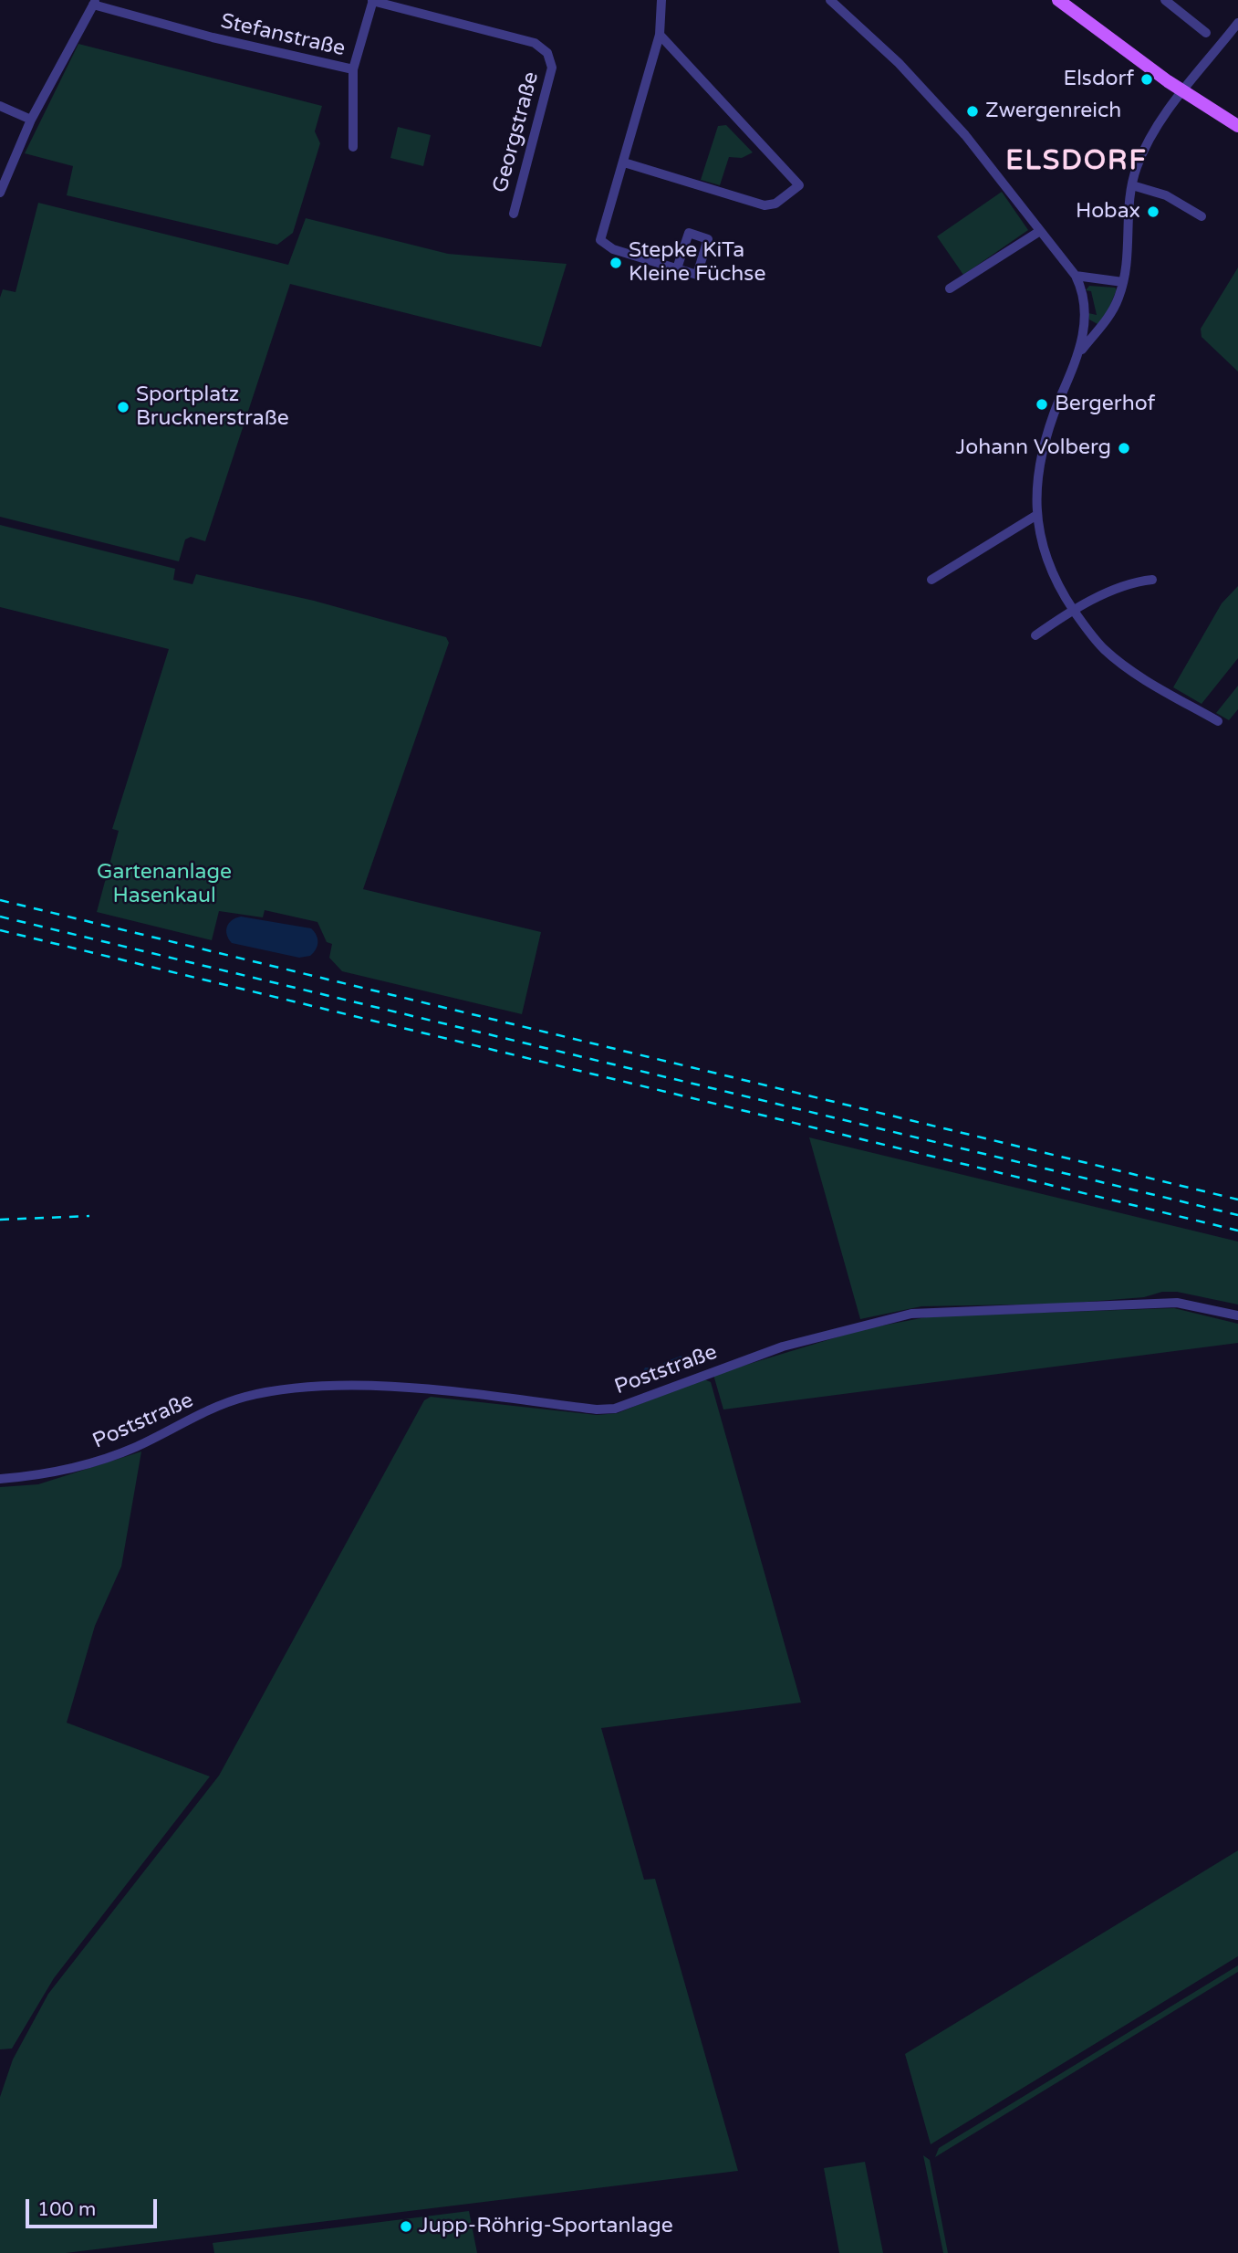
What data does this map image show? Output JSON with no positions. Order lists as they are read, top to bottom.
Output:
{
  "streets": {
    "street": ["Stefanstraße", "Georgstraße", "Poststraße"]
  },
  "districts": ["ELSDORF"],
  "parks": ["Gartenanlage Hasenkaul"],
  "places": [
    "Elsdorf",
    "Zwergenreich",
    "Hobax",
    "Stepke KiTa Kleine Füchse",
    "Bergerhof",
    "Sportplatz Brucknerstraße",
    "Johann Volberg",
    "Jupp-Röhrig-Sportanlage"
  ],
  "scale_bar": "100 m"
}
